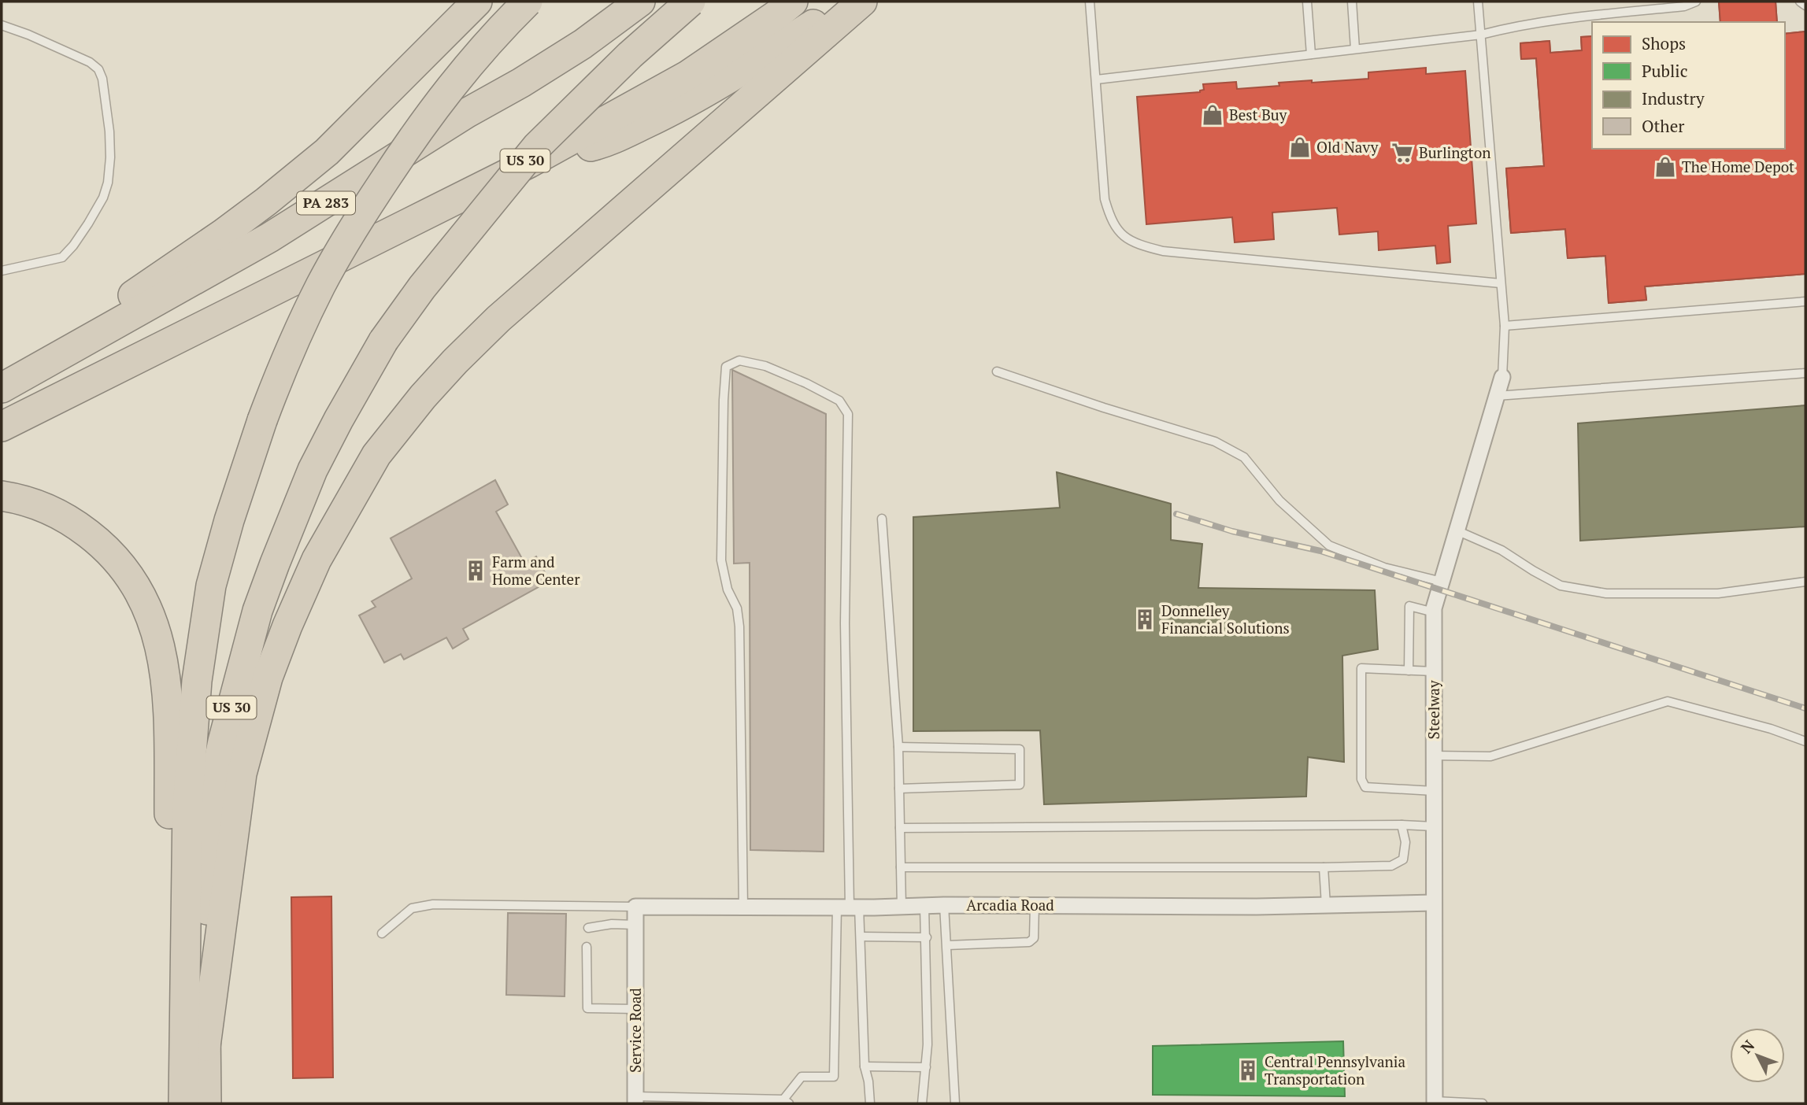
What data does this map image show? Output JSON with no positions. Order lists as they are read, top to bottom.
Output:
{
  "streets": {
    "highway": ["US 30", "PA 283"],
    "street": ["Steelway", "Arcadia Road", "Service Road"]
  },
  "crossings": [
    ["Steelway", "Arcadia Road"]
  ],
  "places": {
    "shop": ["Best Buy", "Old Navy", "The Home Depot"],
    "supermarket": ["Burlington"],
    "building": ["Farm and Home Center", "Donnelley Financial Solutions", "Central Pennsylvania Transportation"]
  },
  "legend": [
    "Shops",
    "Public",
    "Industry",
    "Other"
  ],
  "north": "top left"
}
